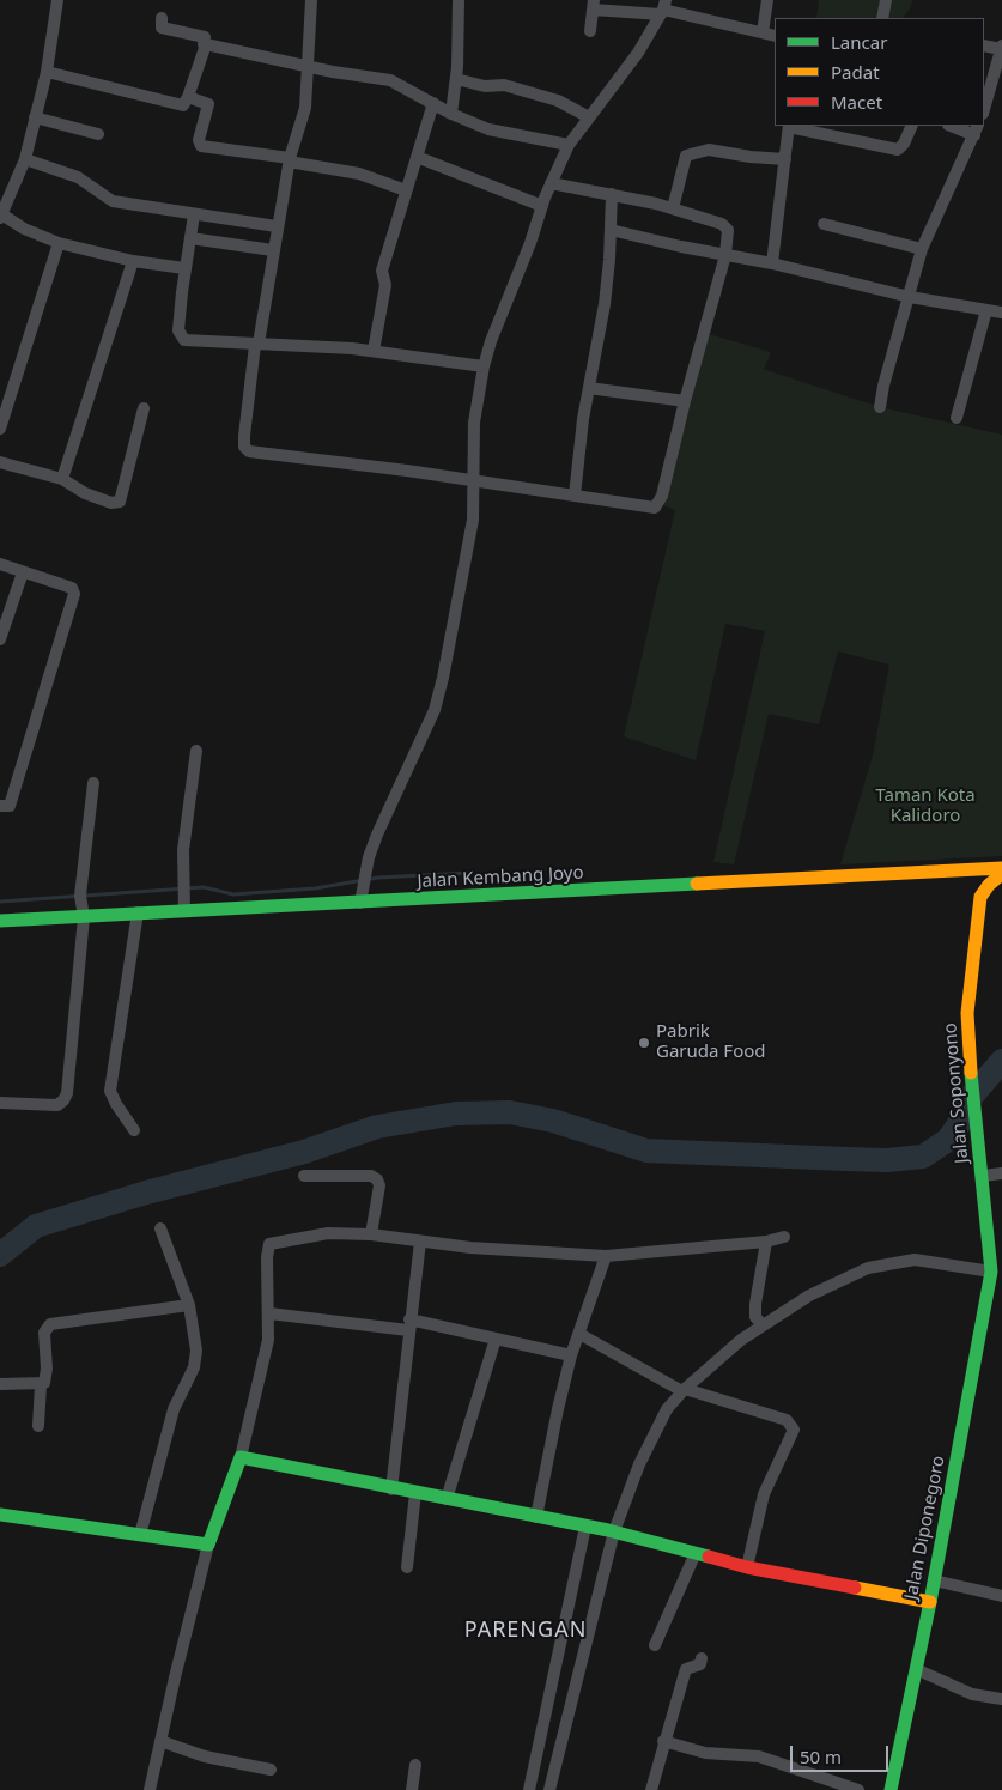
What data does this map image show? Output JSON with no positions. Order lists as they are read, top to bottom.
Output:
{
  "streets": {
    "main road": ["Jalan Kembang Joyo", "Jalan Soponyono", "Jalan Diponegoro"]
  },
  "crossings": [
    ["Jalan Soponyono", "Jalan Diponegoro"]
  ],
  "districts": ["PARENGAN"],
  "parks": ["Taman Kota Kalidoro"],
  "places": ["Pabrik Garuda Food"],
  "legend": ["Lancar", "Padat", "Macet"],
  "scale_bar": "50 m"
}
